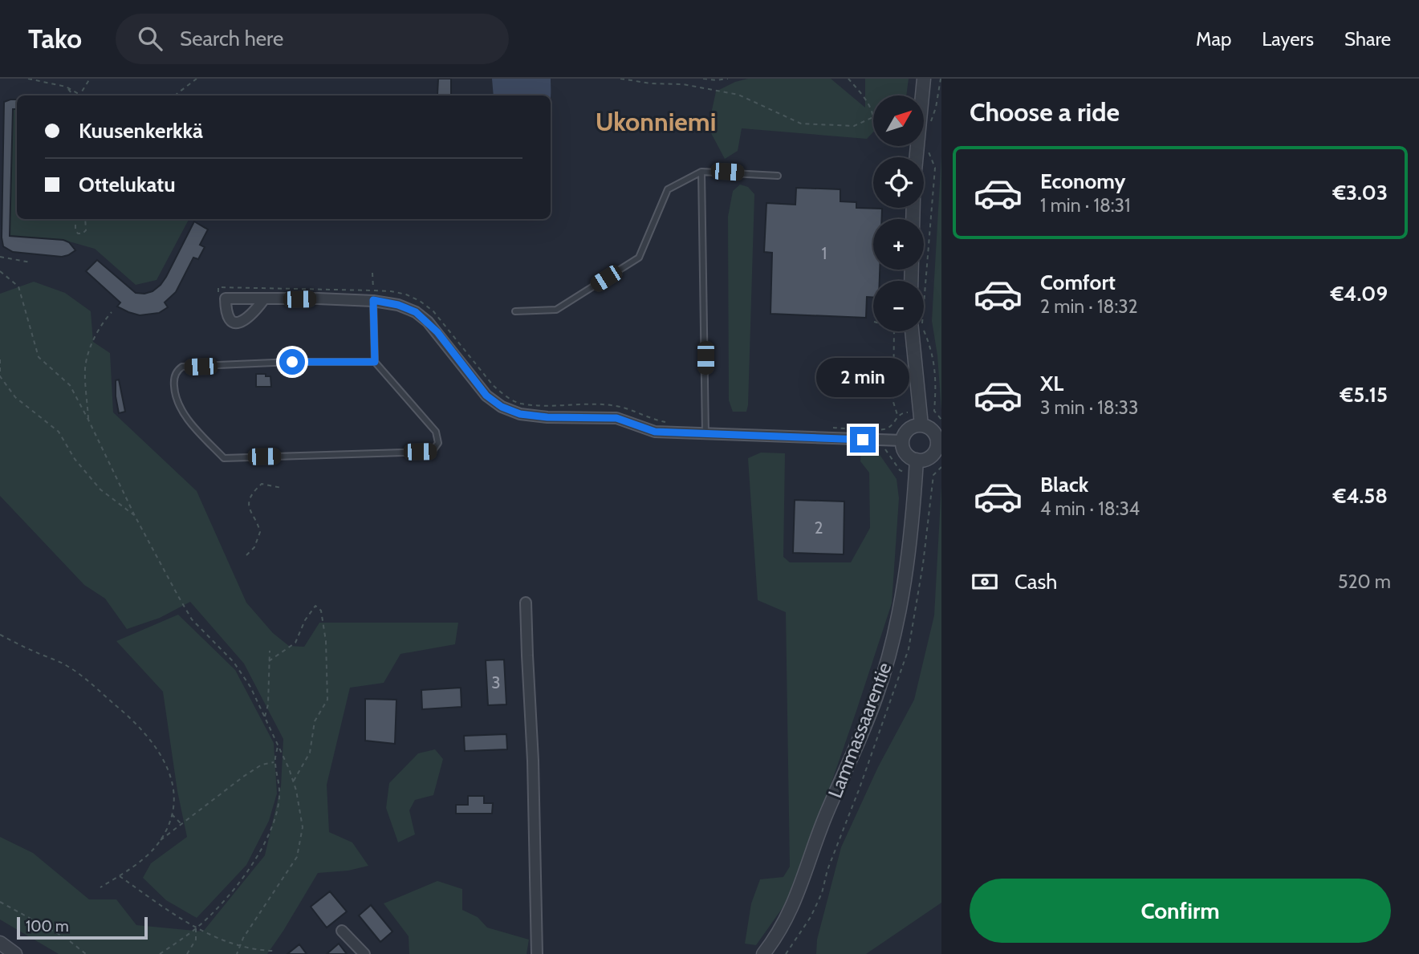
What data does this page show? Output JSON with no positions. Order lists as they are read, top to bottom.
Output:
{
  "streets": {
    "street": ["Lammassaarentie"]
  },
  "districts": ["Ukonniemi"],
  "house_numbers": ["1", "2", "3"],
  "scale_bar": "100 m",
  "north": "top right",
  "page": {
    "header": "Tako",
    "search": "Search here",
    "nav": ["Map", "Layers", "Share"],
    "heading": "Choose a ride",
    "map_buttons": ["+", "−"],
    "banner": ["Kuusenkerkkä", "Ottelukatu"],
    "list": [
      {
        "name": "Economy",
        "note": "1 min · 18:31",
        "value": "€3.03"
      },
      {
        "name": "Comfort",
        "note": "2 min · 18:32",
        "value": "€4.09"
      },
      {
        "name": "XL",
        "note": "3 min · 18:33",
        "value": "€5.15"
      },
      {
        "name": "Black",
        "note": "4 min · 18:34",
        "value": "€4.58"
      }
    ],
    "bubble": "2 min",
    "pay": ["Cash", "520 m"],
    "buttons": "Confirm",
    "scale": "100 m"
  }
}
